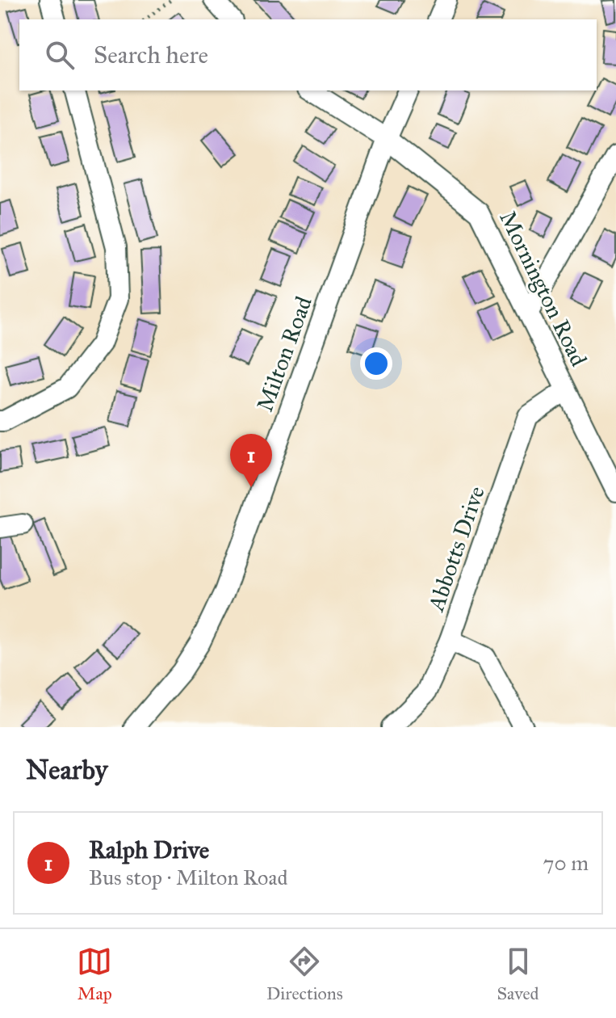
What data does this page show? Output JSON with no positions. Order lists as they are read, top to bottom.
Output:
{
  "streets": {
    "street": ["Mornington Road", "Milton Road", "Abbotts Drive"]
  },
  "crossings": [
    ["Mornington Road", "Milton Road"],
    ["Mornington Road", "Abbotts Drive"]
  ],
  "page": {
    "search": "Search here",
    "pins": "1",
    "heading": "Nearby",
    "list": [
      {
        "mark": "1",
        "name": "Ralph Drive",
        "note": "Bus stop · Milton Road",
        "value": "70 m"
      }
    ],
    "nav": ["Map", "Directions", "Saved"]
  }
}
